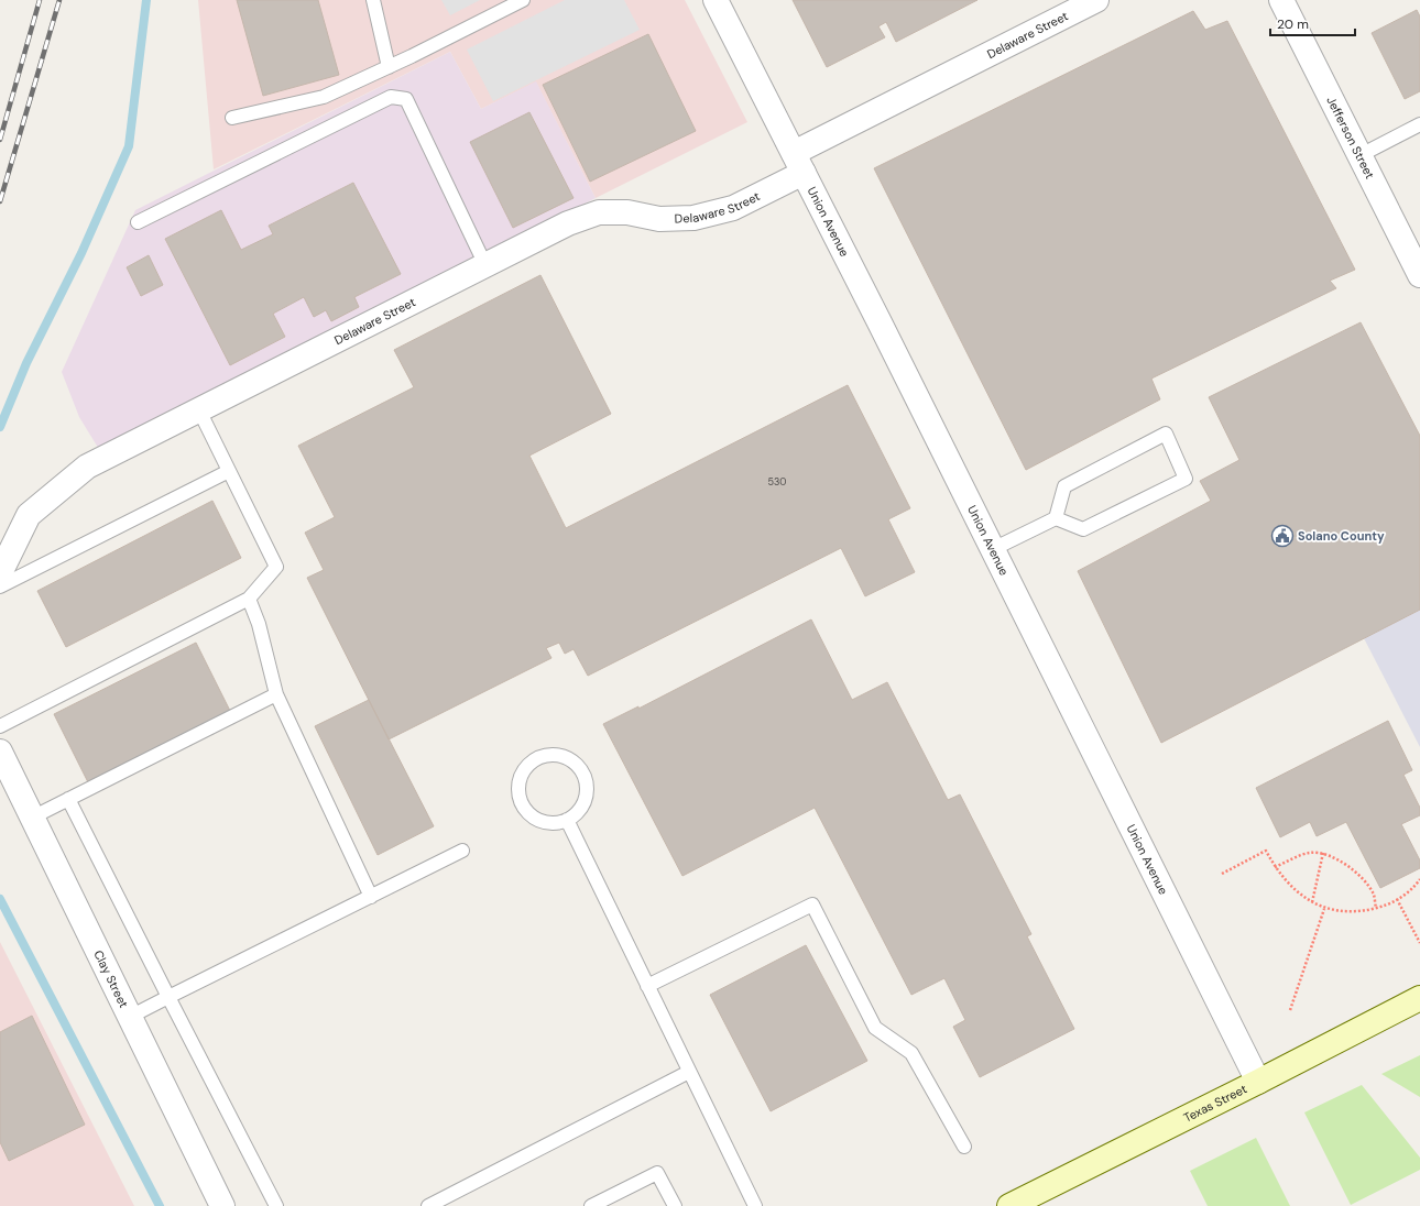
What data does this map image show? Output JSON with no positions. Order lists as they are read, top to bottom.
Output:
{
  "streets": {
    "main road": ["Texas Street"],
    "street": [
      "Delaware Street",
      "Jefferson Street",
      "Union Avenue",
      "Clay Street"
    ]
  },
  "crossings": [
    ["Delaware Street", "Union Avenue"],
    ["Union Avenue", "Texas Street"]
  ],
  "places": {
    "public building": ["Solano County"]
  },
  "house_numbers": ["530"],
  "scale_bar": "20 m"
}
